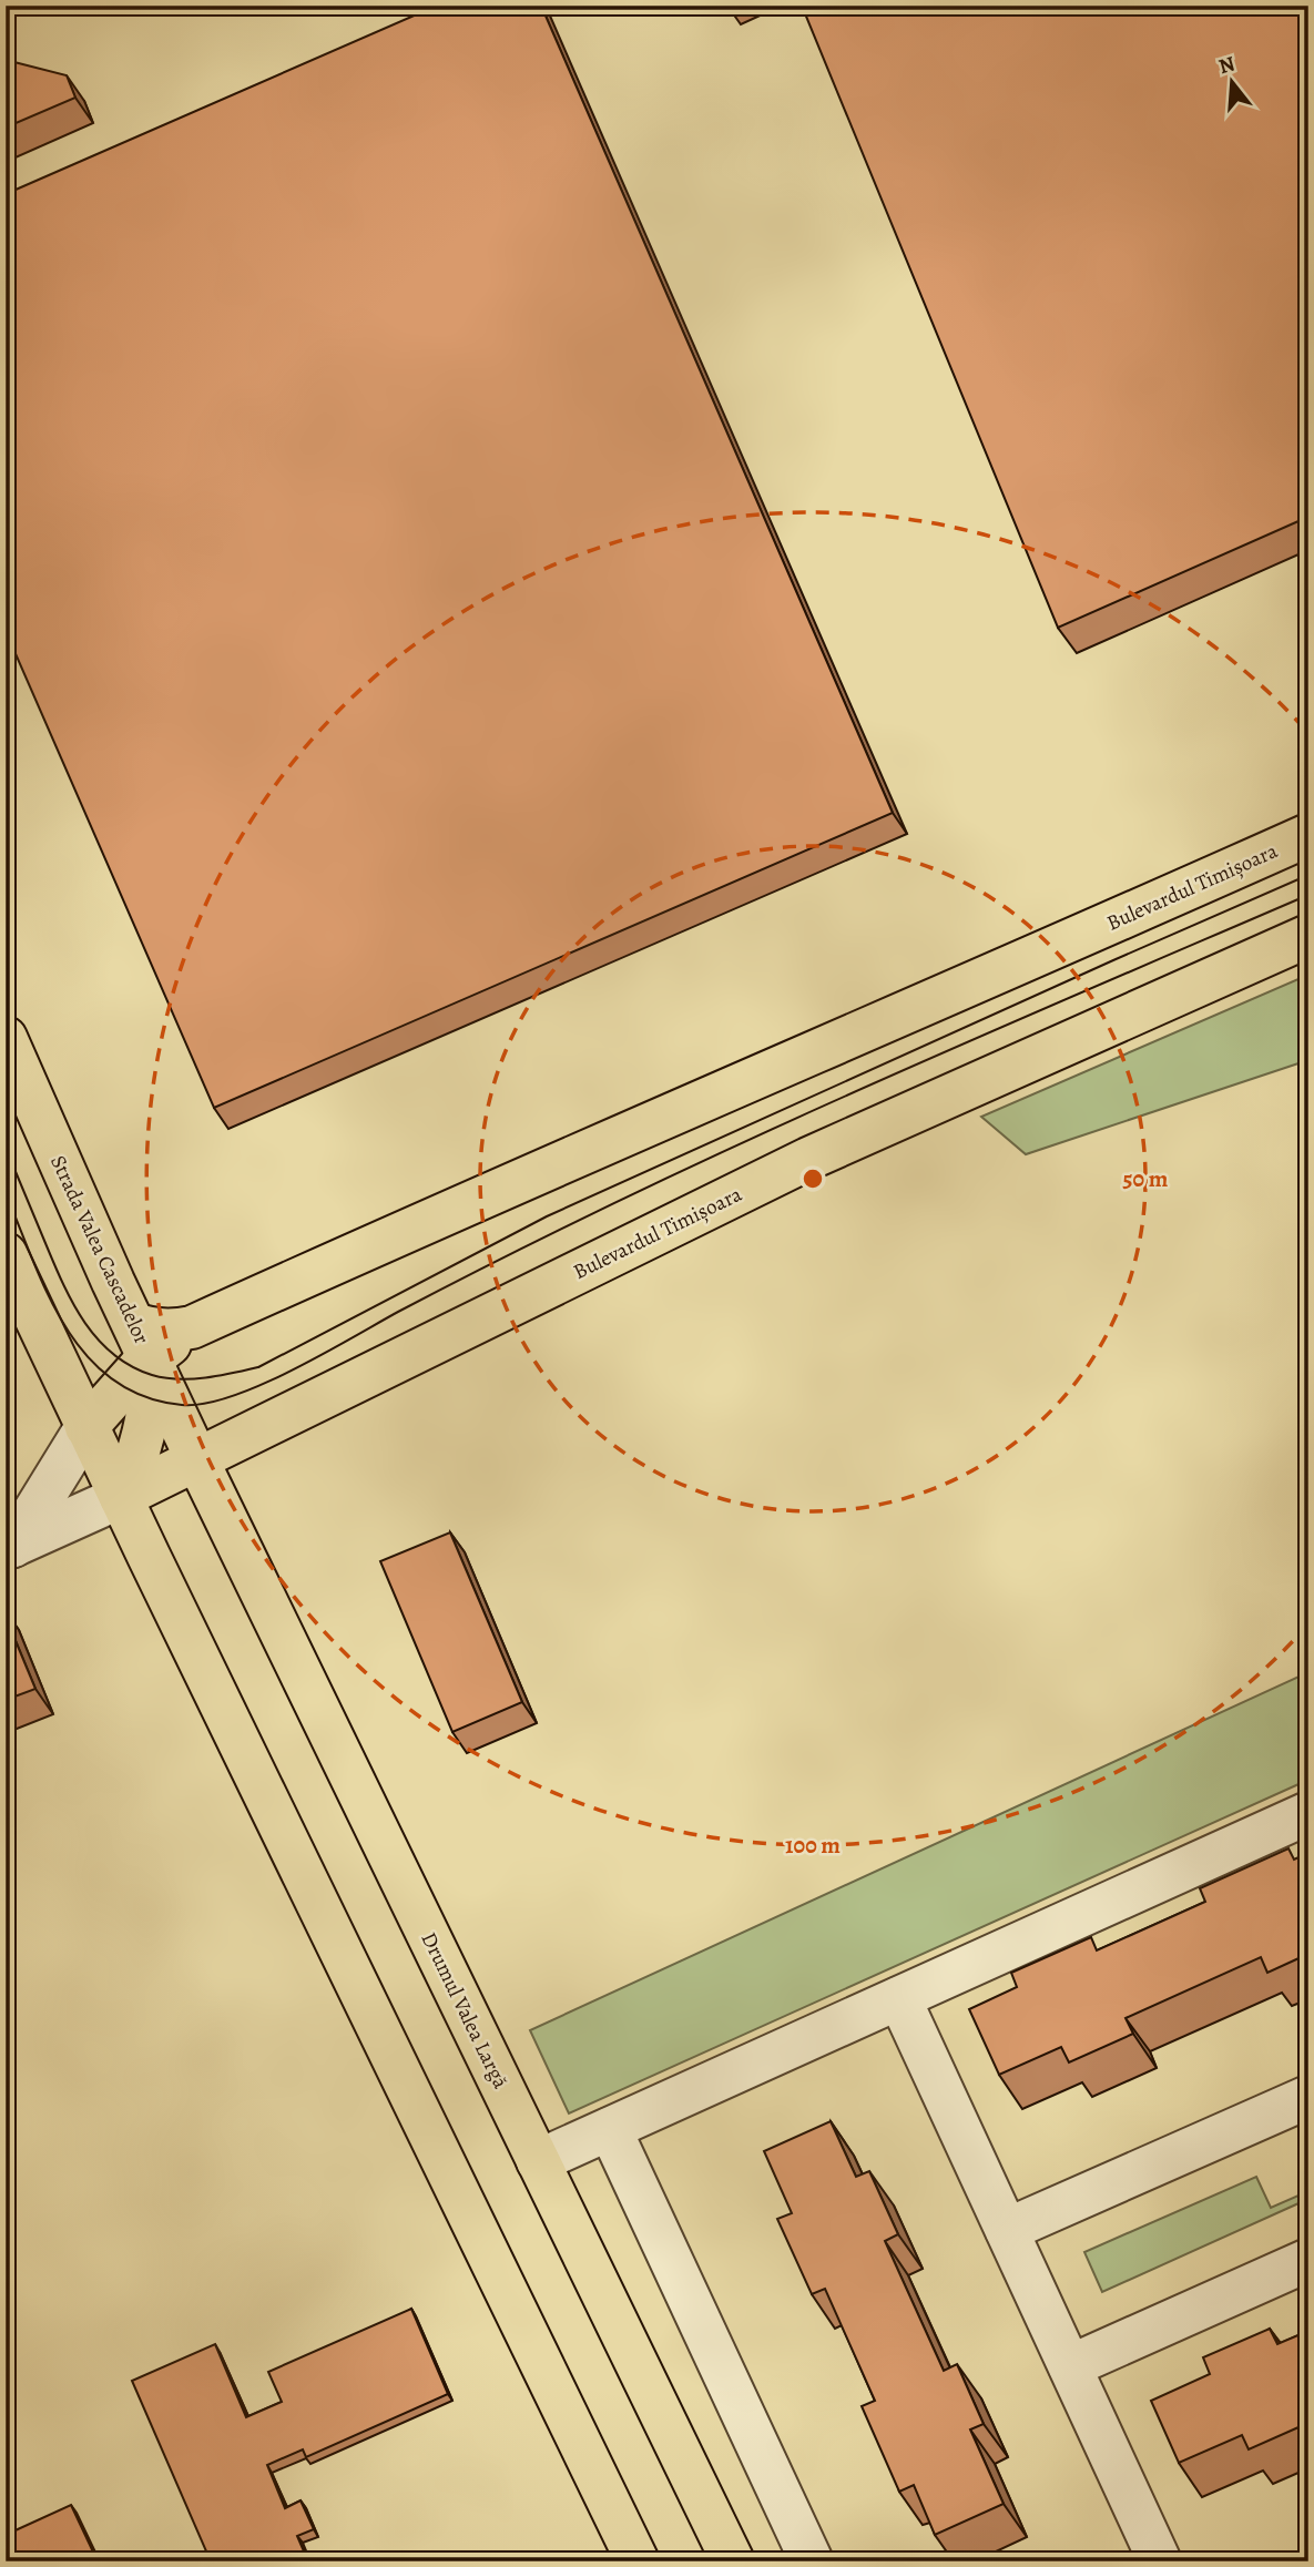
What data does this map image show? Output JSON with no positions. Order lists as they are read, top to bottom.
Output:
{
  "streets": {
    "main road": ["Bulevardul Timișoara", "Strada Valea Cascadelor", "Drumul Valea Largă"]
  },
  "crossings": [
    ["Bulevardul Timișoara", "Strada Valea Cascadelor"],
    ["Bulevardul Timișoara", "Drumul Valea Largă"],
    ["Strada Valea Cascadelor", "Drumul Valea Largă"]
  ],
  "north": "top",
  "rings": ["50 m", "100 m"]
}
